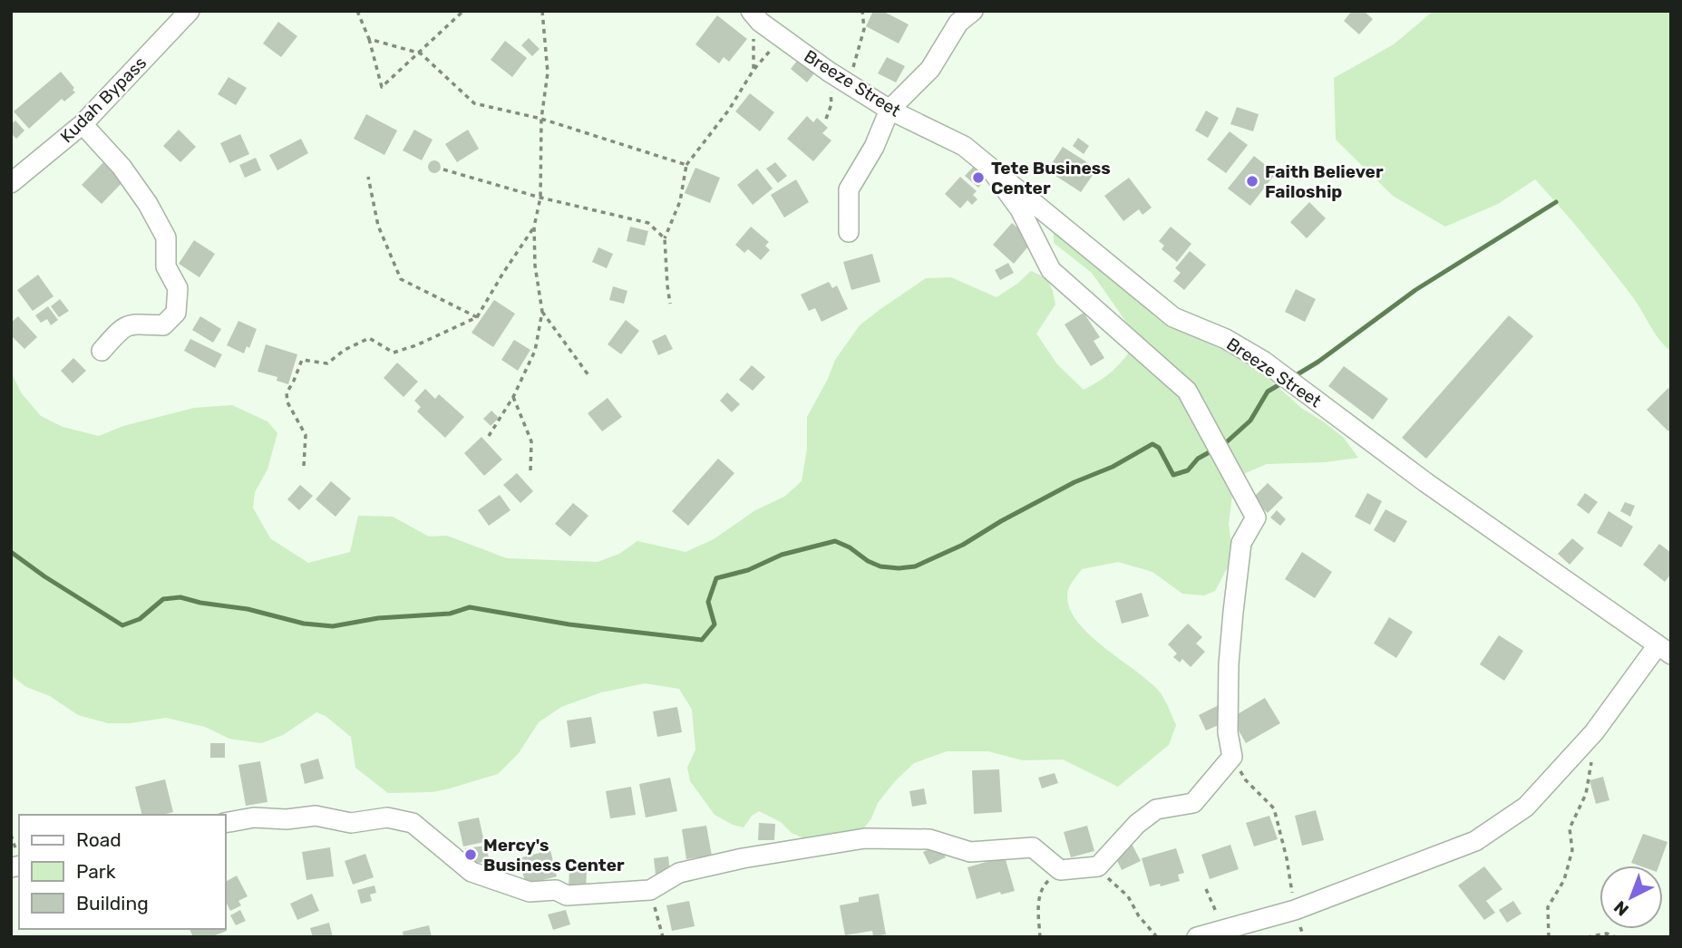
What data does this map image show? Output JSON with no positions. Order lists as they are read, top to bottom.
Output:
{
  "streets": {
    "street": ["Breeze Street", "Kudah Bypass"]
  },
  "places": ["Tete Business Center", "Faith Believer Failoship", "Mercy's Business Center"],
  "legend": ["Road", "Park", "Building"],
  "north": "bottom left"
}
